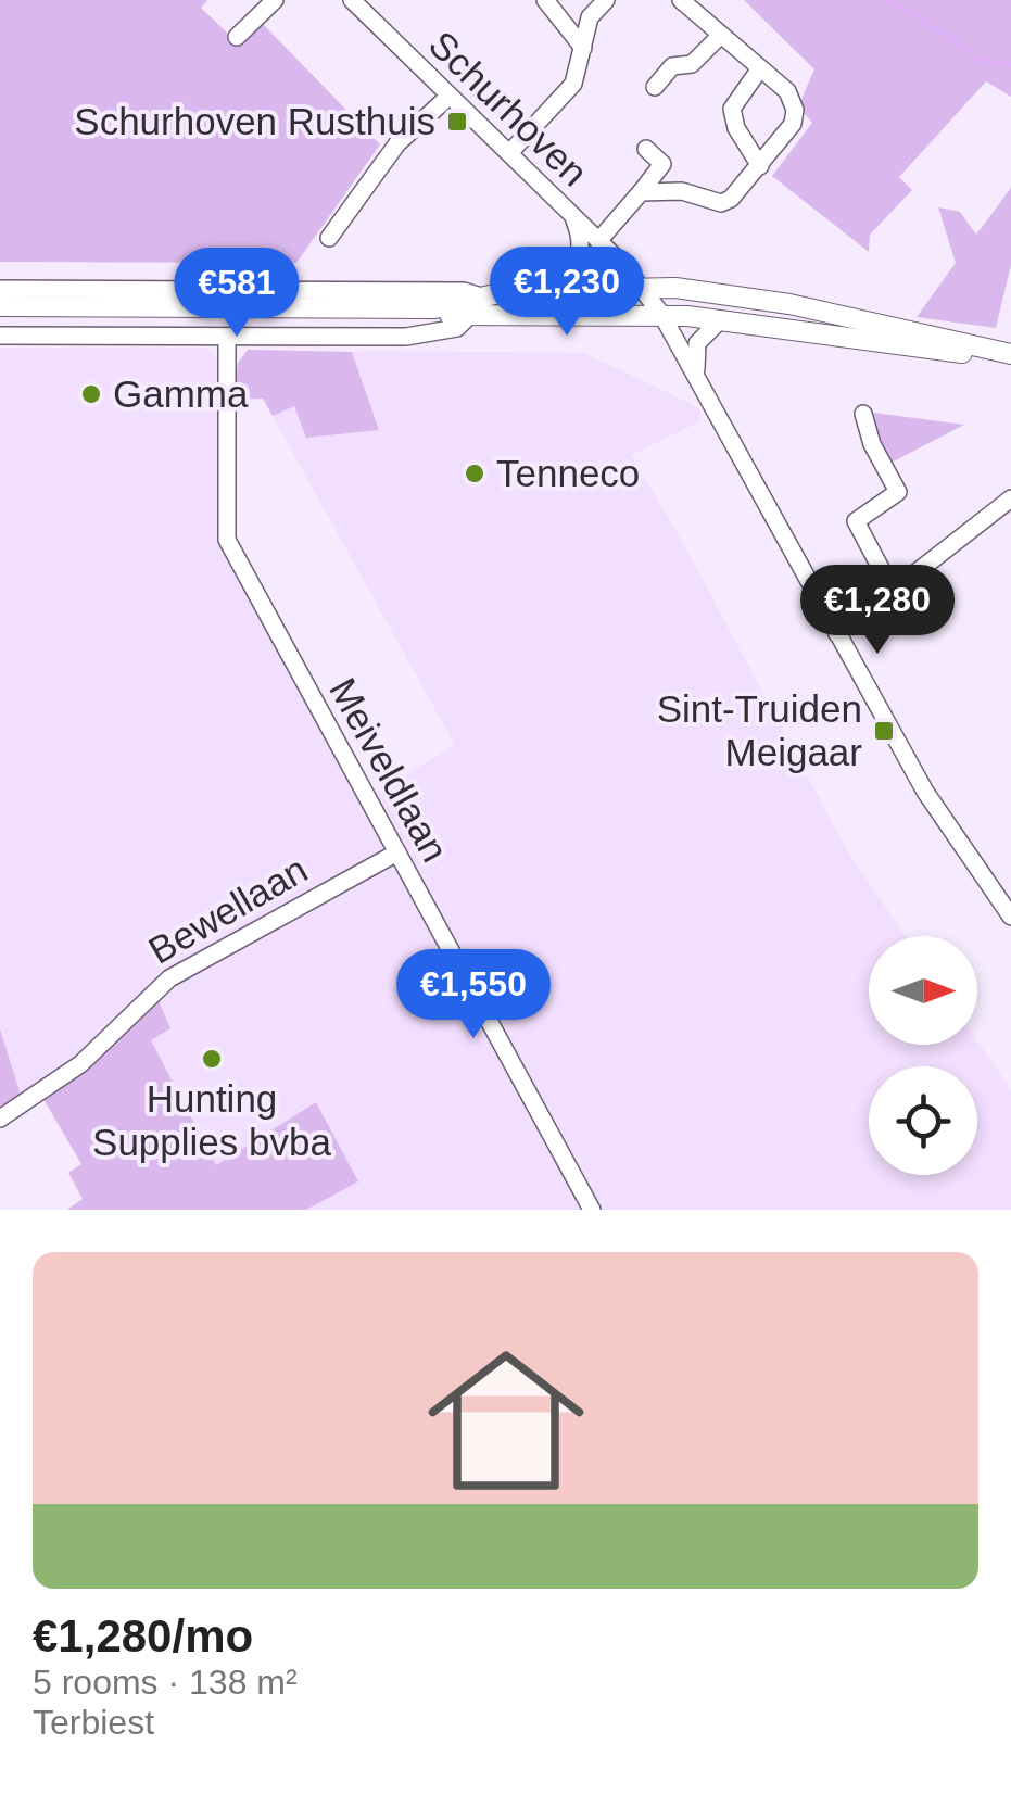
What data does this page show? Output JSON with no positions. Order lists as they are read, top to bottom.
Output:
{
  "streets": {
    "street": ["Schurhoven", "Meiveldlaan", "Bewellaan"]
  },
  "crossings": [
    ["Meiveldlaan", "Bewellaan"]
  ],
  "places": {
    "transit": ["Schurhoven Rusthuis", "Sint-Truiden Meigaar"],
    "other": ["Gamma", "Tenneco", "Hunting Supplies bvba"]
  },
  "north": "right",
  "page": {
    "price": [
      "€1,230",
      "€581",
      "€1,280",
      "€1,550"
    ],
    "list": [
      {
        "name": "€1,280/mo",
        "note": "5 rooms · 138 m² · Terbiest"
      }
    ]
  }
}
